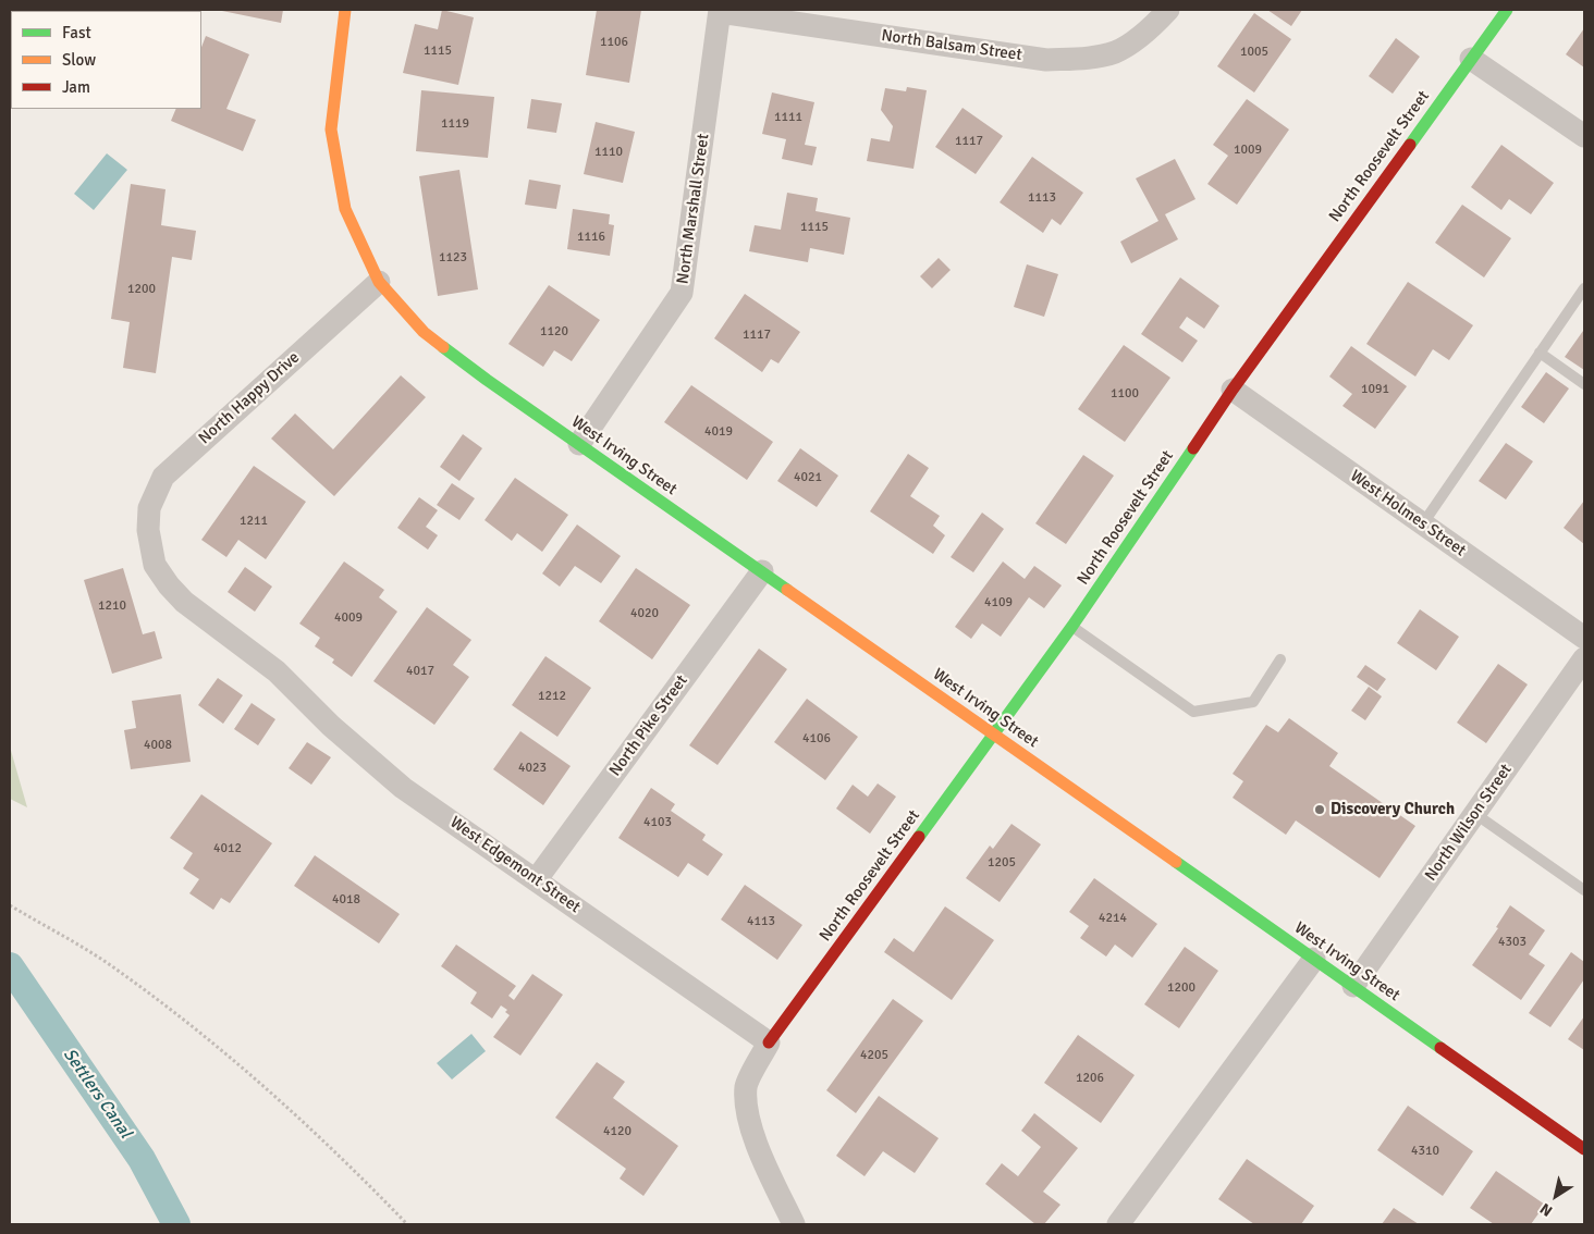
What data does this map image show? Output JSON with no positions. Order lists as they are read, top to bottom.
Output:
{
  "streets": {
    "street": [
      "North Balsam Street",
      "North Roosevelt Street",
      "North Marshall Street",
      "North Happy Drive",
      "West Irving Street",
      "West Holmes Street",
      "North Pike Street",
      "North Wilson Street",
      "West Edgemont Street"
    ]
  },
  "crossings": [
    ["North Balsam Street", "North Marshall Street"],
    ["North Roosevelt Street", "West Irving Street"],
    ["North Roosevelt Street", "West Holmes Street"],
    ["North Roosevelt Street", "West Edgemont Street"],
    ["North Marshall Street", "West Irving Street"],
    ["North Happy Drive", "West Irving Street"],
    ["North Happy Drive", "West Edgemont Street"],
    ["West Irving Street", "North Pike Street"],
    ["West Irving Street", "North Wilson Street"],
    ["North Pike Street", "West Edgemont Street"]
  ],
  "water": ["Settlers Canal"],
  "places": ["Discovery Church"],
  "house_numbers": [
    "1106",
    "1115",
    "1005",
    "1111",
    "1119",
    "1117",
    "1009",
    "1110",
    "1113",
    "1115",
    "1116",
    "1123",
    "1200",
    "1120",
    "1117",
    "1091",
    "1100",
    "4019",
    "4021",
    "1211",
    "4109",
    "1210",
    "4020",
    "4009",
    "4017",
    "1212",
    "4106",
    "4008",
    "4023",
    "4103",
    "4012",
    "1205",
    "4018",
    "4214",
    "4113",
    "4303",
    "1200",
    "4205",
    "1206",
    "4120",
    "4310"
  ],
  "legend": ["Fast", "Slow", "Jam"],
  "north": "bottom left"
}
